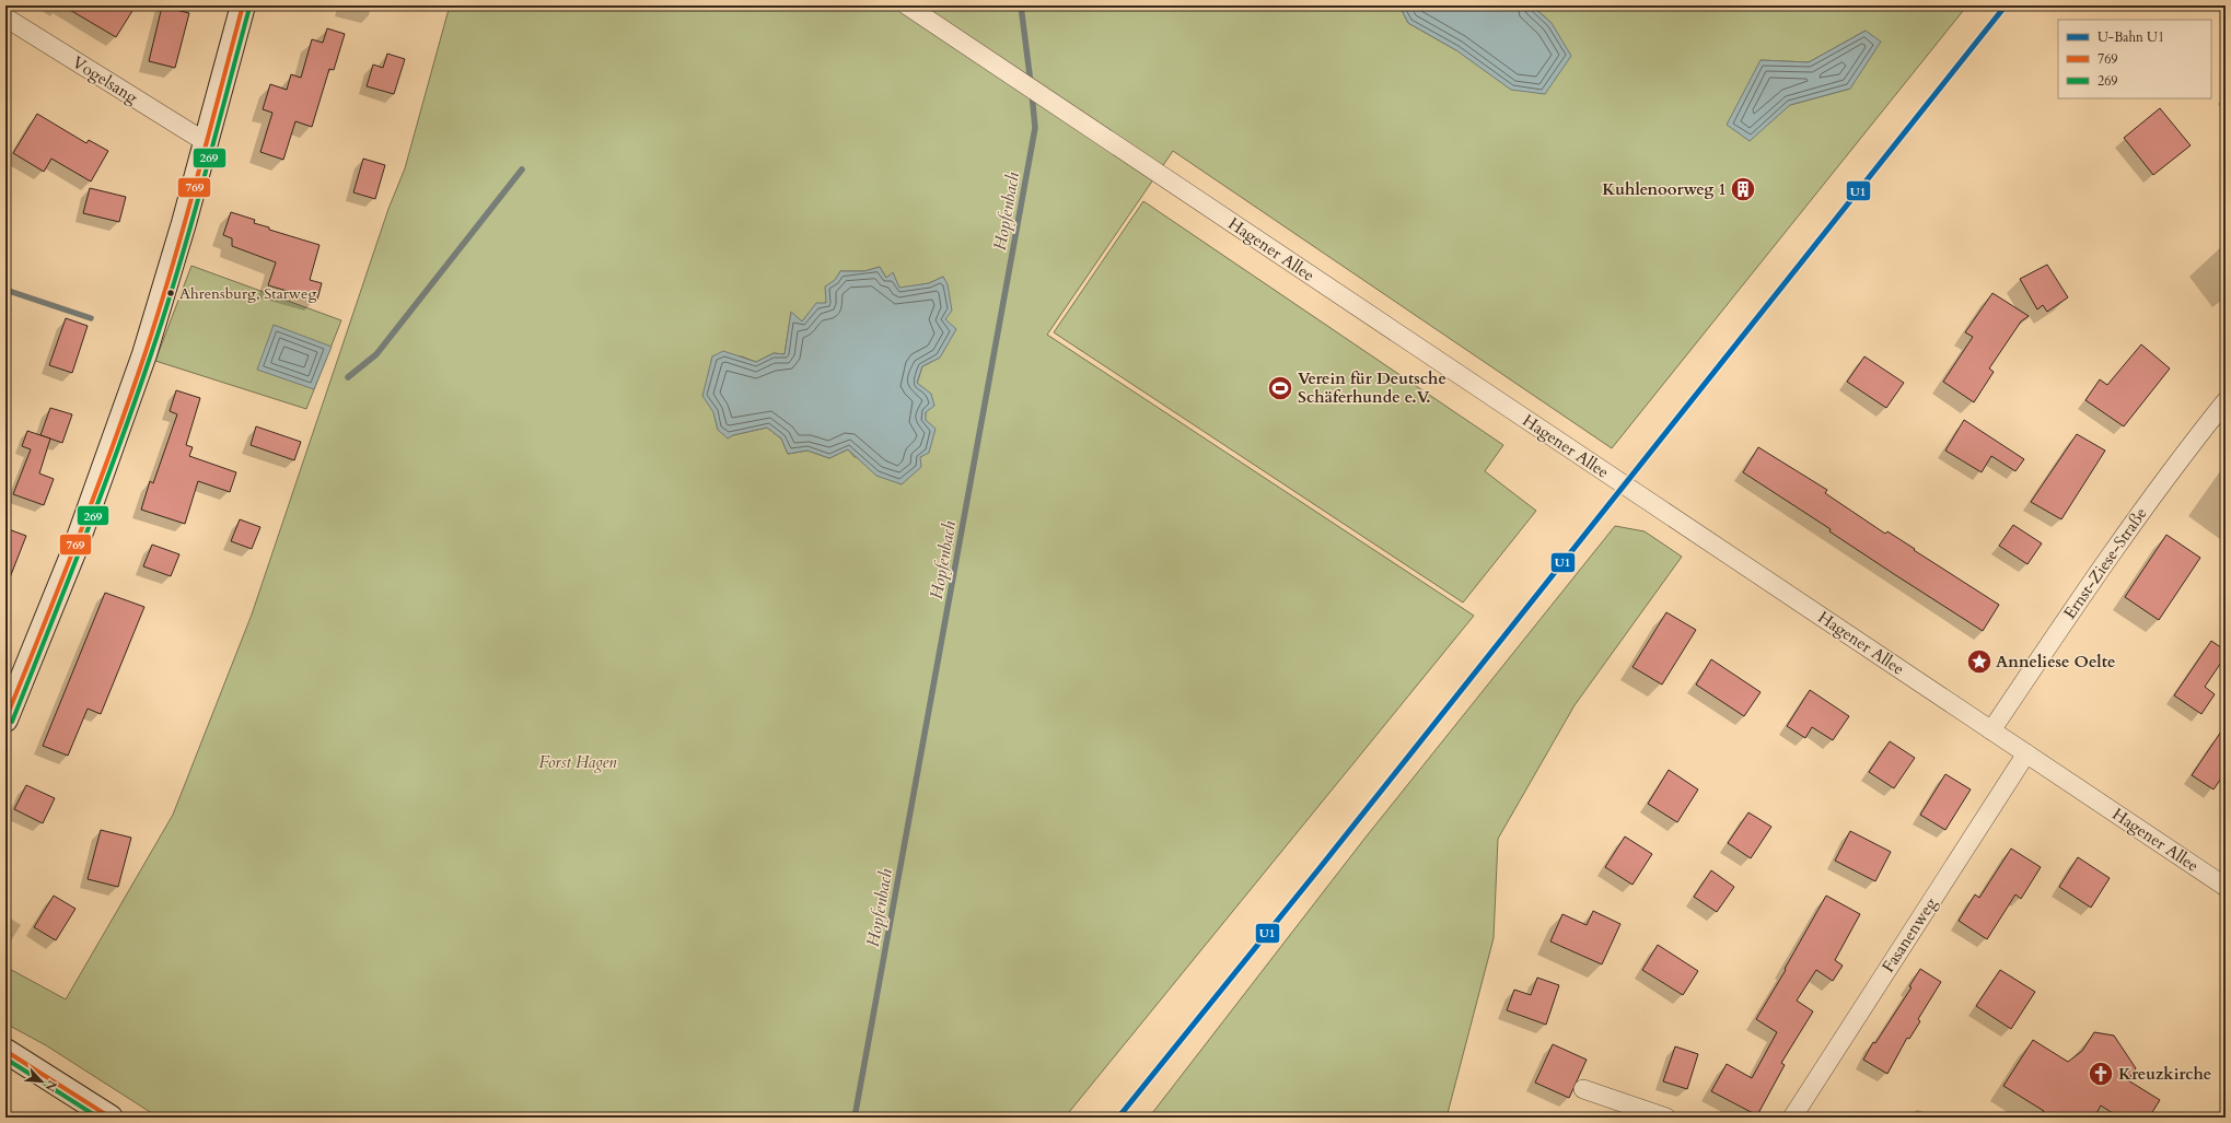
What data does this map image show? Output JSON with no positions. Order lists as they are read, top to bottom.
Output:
{
  "streets": {
    "street": [
      "Vogelsang",
      "Hagener Allee",
      "Ernst-Ziese-Straße",
      "Fasanenweg"
    ]
  },
  "crossings": [
    ["Hagener Allee", "Ernst-Ziese-Straße"],
    ["Hagener Allee", "Fasanenweg"]
  ],
  "water": ["Hopfenbach"],
  "parks": ["Forst Hagen"],
  "places": {
    "building": ["Kuhlenoorweg 1"],
    "other": ["Ahrensburg, Starweg"],
    "sports": ["Verein für Deutsche Schäferhunde e.V."],
    "place": ["Anneliese Oelte"],
    "church": ["Kreuzkirche"]
  },
  "lines": ["metro line U1", "transit line 769", "transit line 269"],
  "legend": ["U-Bahn U1", "769", "269"],
  "north": "bottom right"
}
